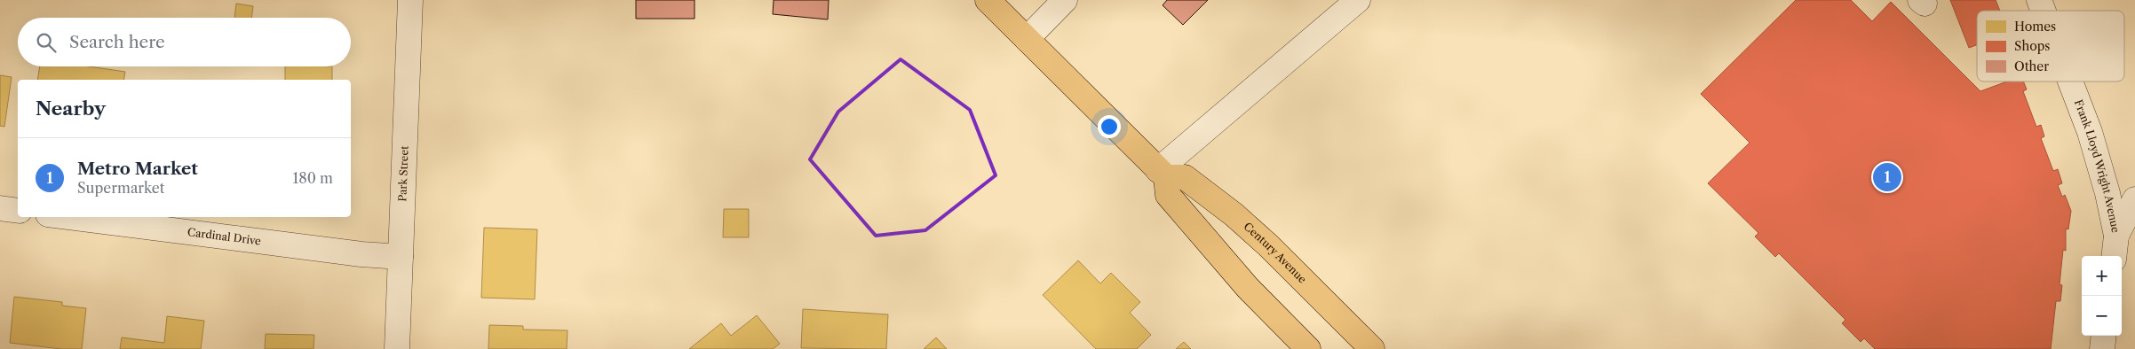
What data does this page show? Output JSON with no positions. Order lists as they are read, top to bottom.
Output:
{
  "streets": {
    "main road": ["Century Avenue"],
    "street": ["Frank Lloyd Wright Avenue", "Park Street", "Cardinal Drive"]
  },
  "crossings": [
    ["Park Street", "Cardinal Drive"]
  ],
  "legend": ["Homes", "Shops", "Other"],
  "page": {
    "search": "Search here",
    "heading": "Nearby",
    "list": [
      {
        "mark": "1",
        "name": "Metro Market",
        "note": "Supermarket",
        "value": "180 m"
      }
    ],
    "pins": "1",
    "map_buttons": ["+", "−"]
  }
}
